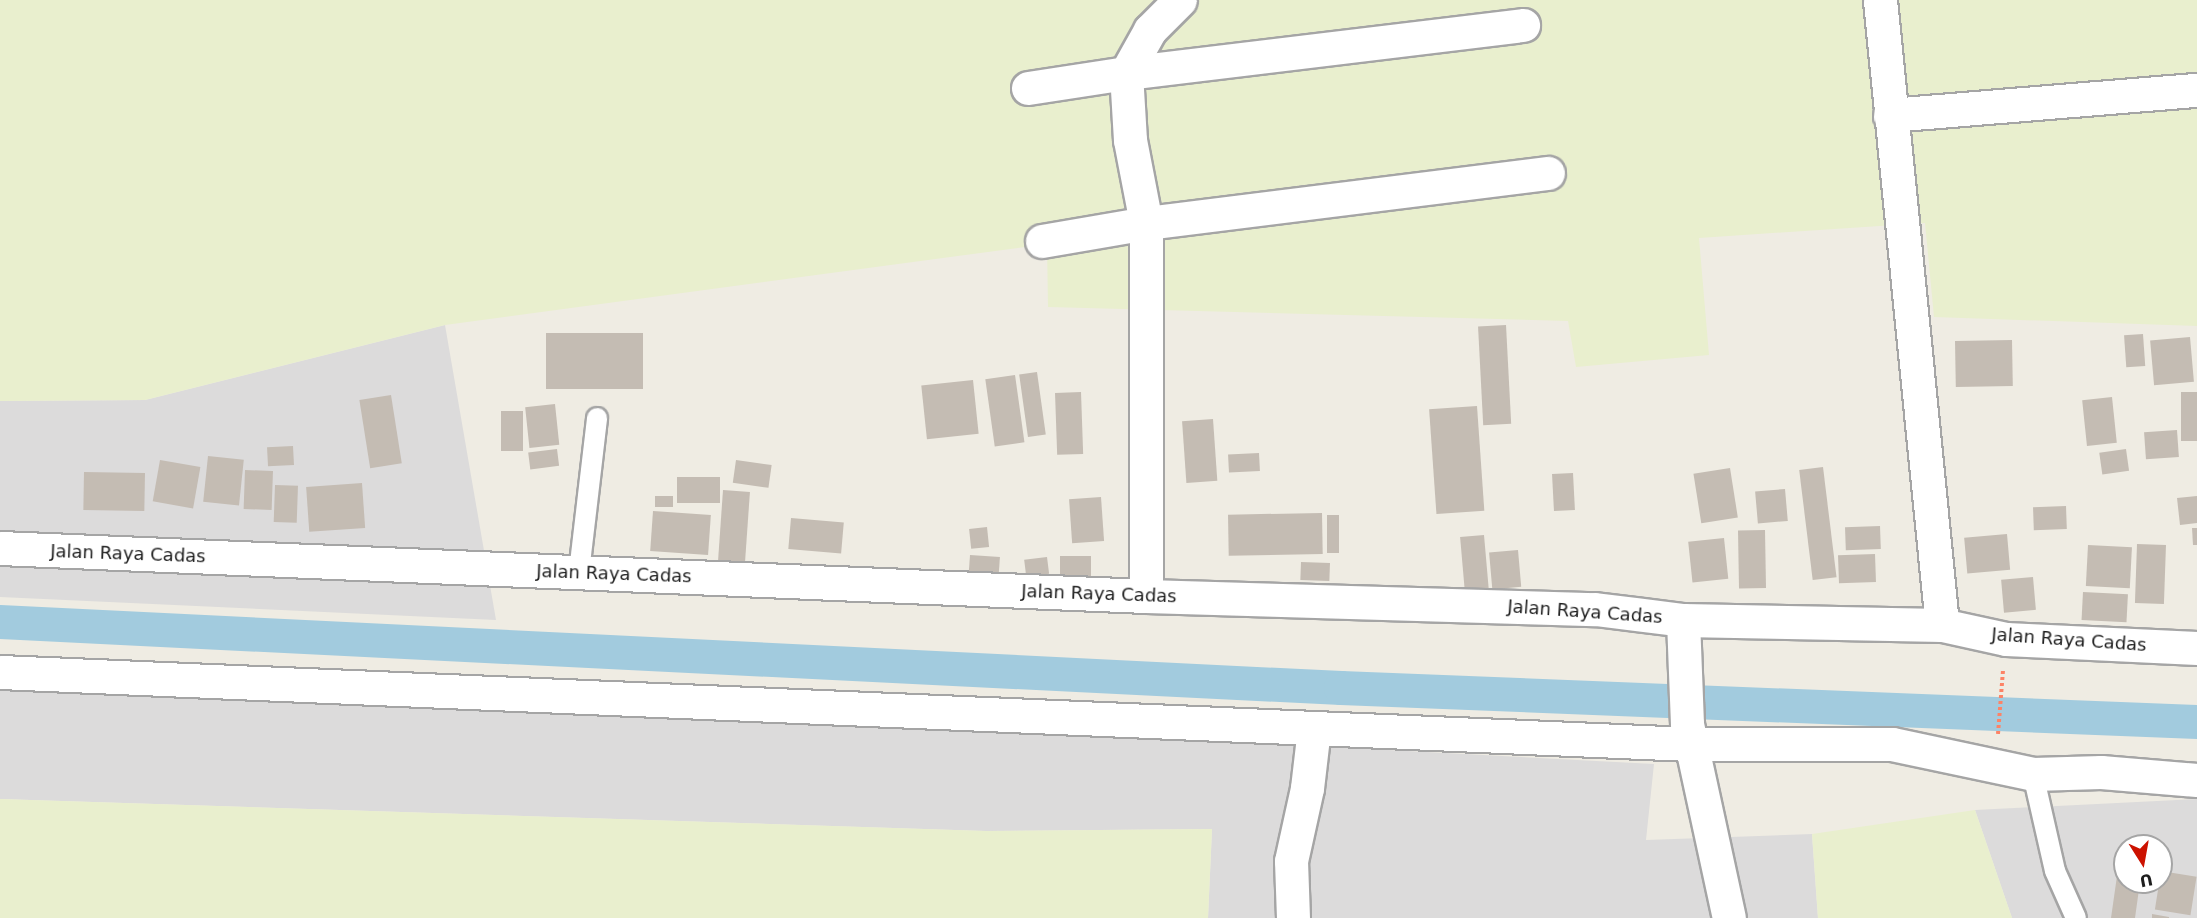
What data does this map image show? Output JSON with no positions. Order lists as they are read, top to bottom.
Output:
{
  "streets": {
    "street": ["Jalan Raya Cadas"]
  },
  "north": "bottom"
}
